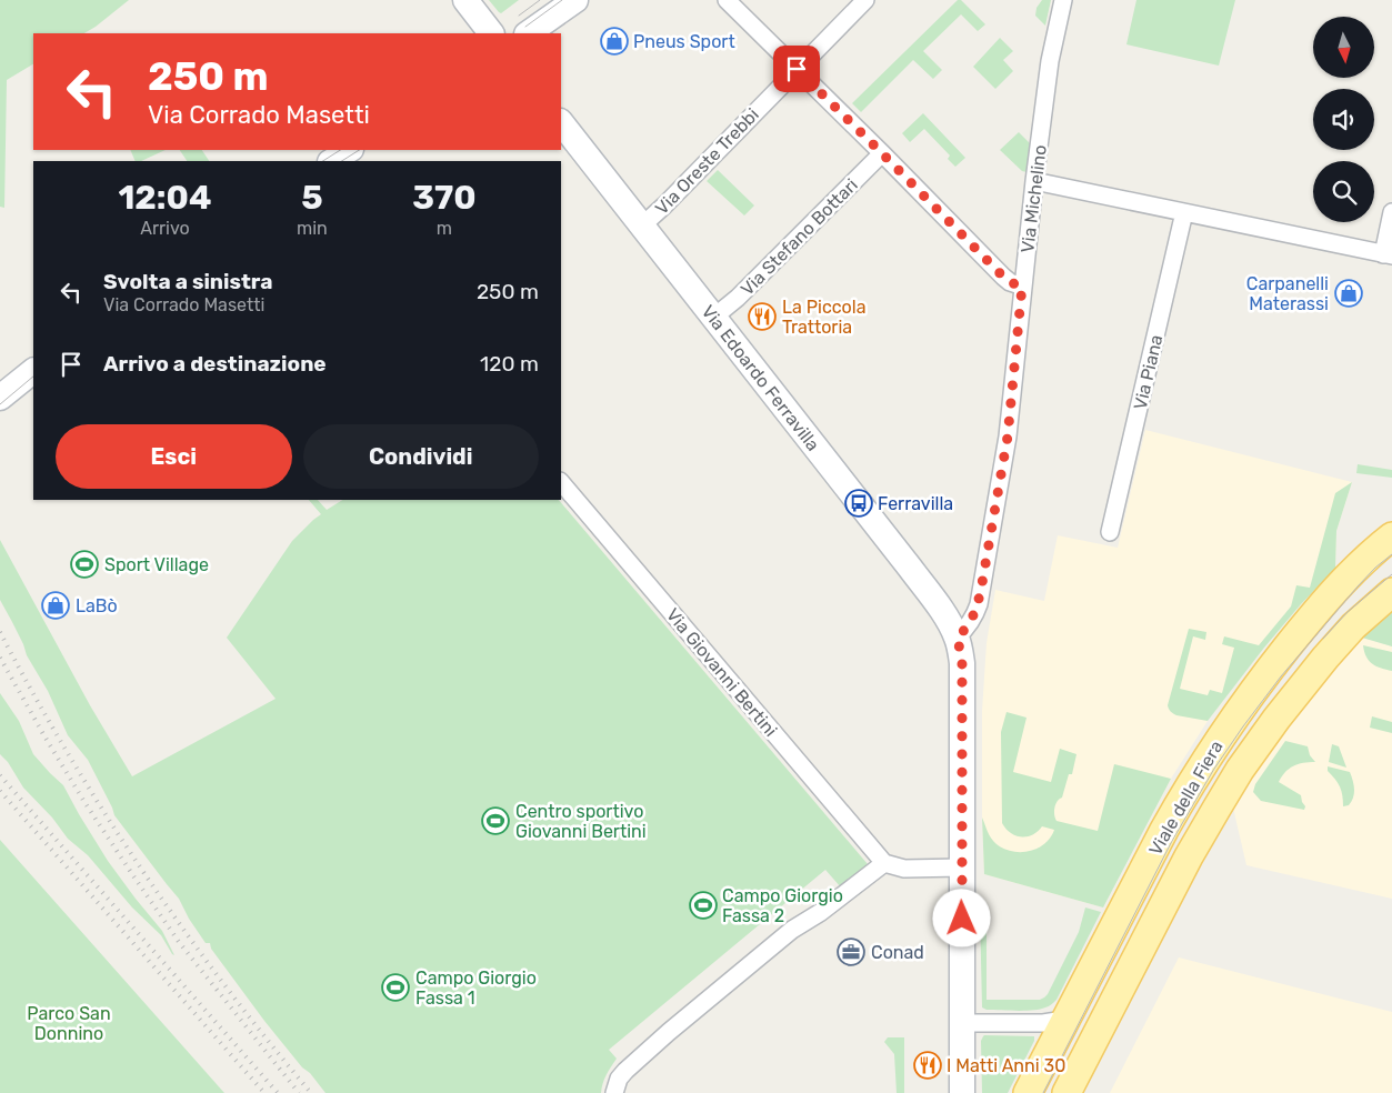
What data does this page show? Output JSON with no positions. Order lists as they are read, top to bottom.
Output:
{
  "streets": {
    "main road": ["Viale della Fiera"],
    "street": [
      "Via Oreste Trebbi",
      "Via Michelino",
      "Via Stefano Bottari",
      "Via Piana",
      "Via Edoardo Ferravilla",
      "Via Giovanni Bertini"
    ]
  },
  "crossings": [
    ["Via Oreste Trebbi", "Via Edoardo Ferravilla"],
    ["Via Michelino", "Via Edoardo Ferravilla"],
    ["Via Stefano Bottari", "Via Edoardo Ferravilla"]
  ],
  "parks": ["Parco San Donnino"],
  "places": {
    "shop": ["Pneus Sport", "Carpanelli Materassi", "LaBò"],
    "restaurant": ["La Piccola Trattoria", "I Matti Anni 30"],
    "bus stop": ["Ferravilla"],
    "sports": [
      "Sport Village",
      "Centro sportivo Giovanni Bertini",
      "Campo Giorgio Fassa 2",
      "Campo Giorgio Fassa 1"
    ],
    "office": ["Conad"]
  },
  "north": "bottom",
  "page": {
    "turn": ["250 m", "Via Corrado Masetti"],
    "eta": [
      "12:04",
      "Arrivo",
      "5",
      "min",
      "370",
      "m"
    ],
    "list": [
      {
        "name": "Svolta a sinistra",
        "note": "Via Corrado Masetti",
        "value": "250 m"
      },
      {
        "name": "Arrivo a destinazione",
        "value": "120 m"
      }
    ],
    "buttons": ["Esci", "Condividi"]
  }
}
